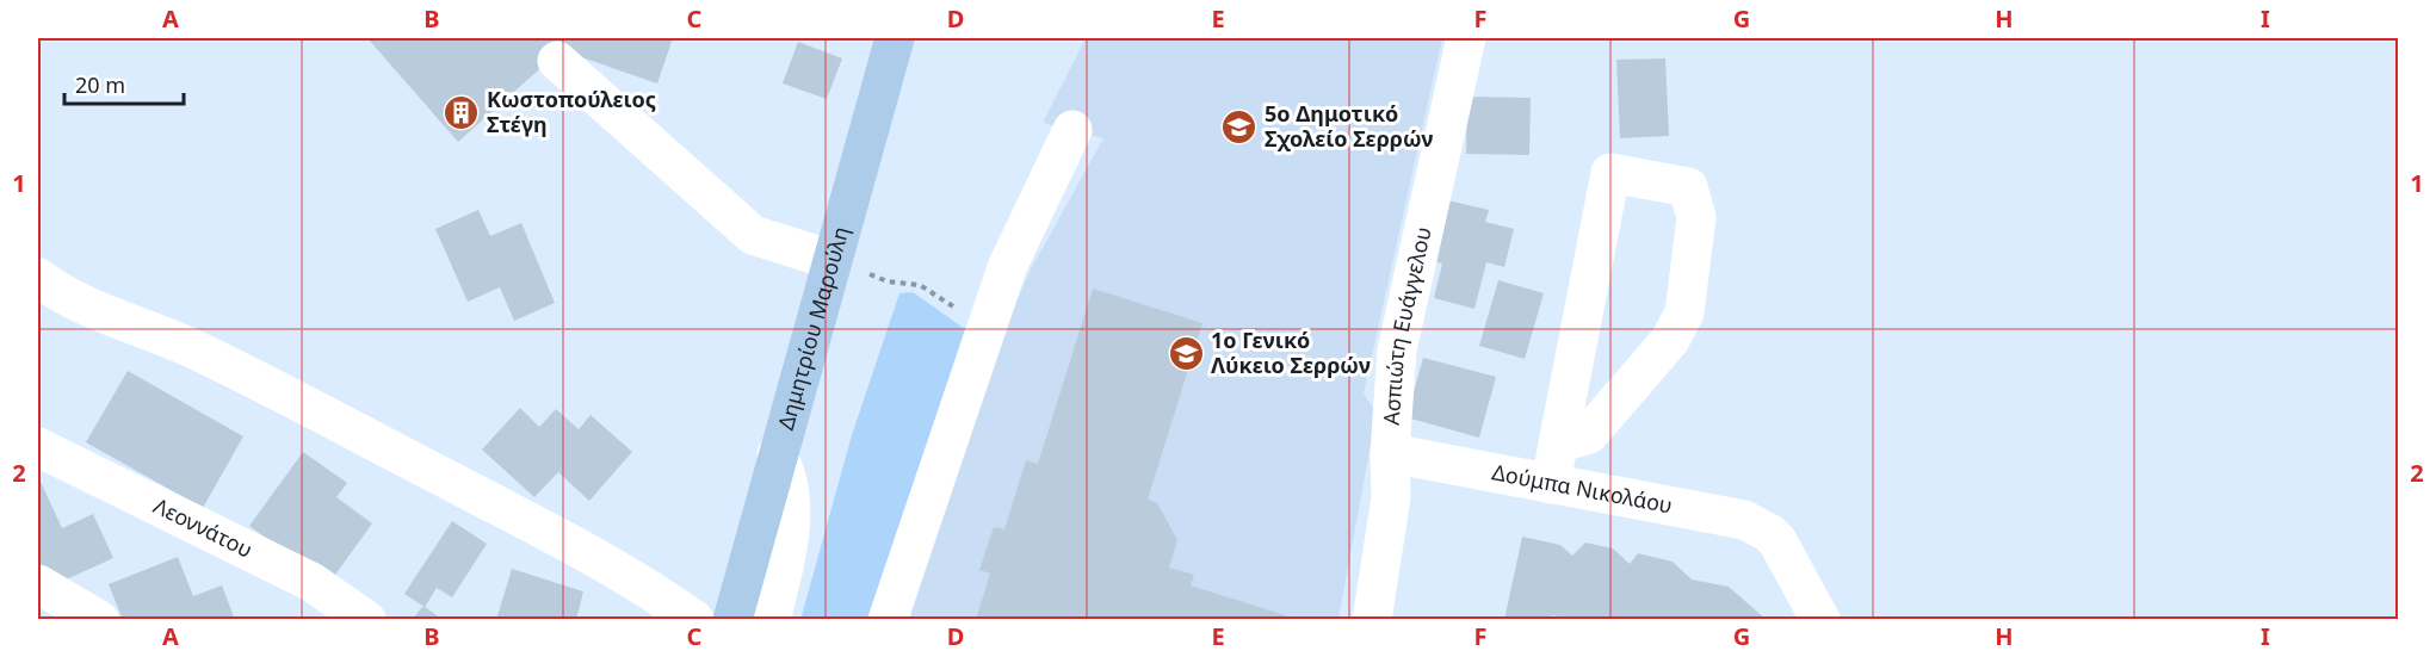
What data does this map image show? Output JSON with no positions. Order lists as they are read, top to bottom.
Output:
{
  "streets": {
    "main road": ["Δημητρίου Μαρούλη"],
    "street": ["Ασπιώτη Ευάγγελου", "Δούμπα Νικολάου", "Λεοννάτου"]
  },
  "crossings": [
    ["Ασπιώτη Ευάγγελου", "Δούμπα Νικολάου"]
  ],
  "places": {
    "building": ["Κωστοπούλειος Στέγη"],
    "school or university": ["5ο Δημοτικό Σχολείο Σερρών", "1ο Γενικό Λύκειο Σερρών"]
  },
  "scale_bar": "20 m",
  "grid": {
    "columns": [
      "A",
      "B",
      "C",
      "D",
      "E",
      "F",
      "G",
      "H",
      "I"
    ],
    "rows": ["1", "2"]
  }
}
